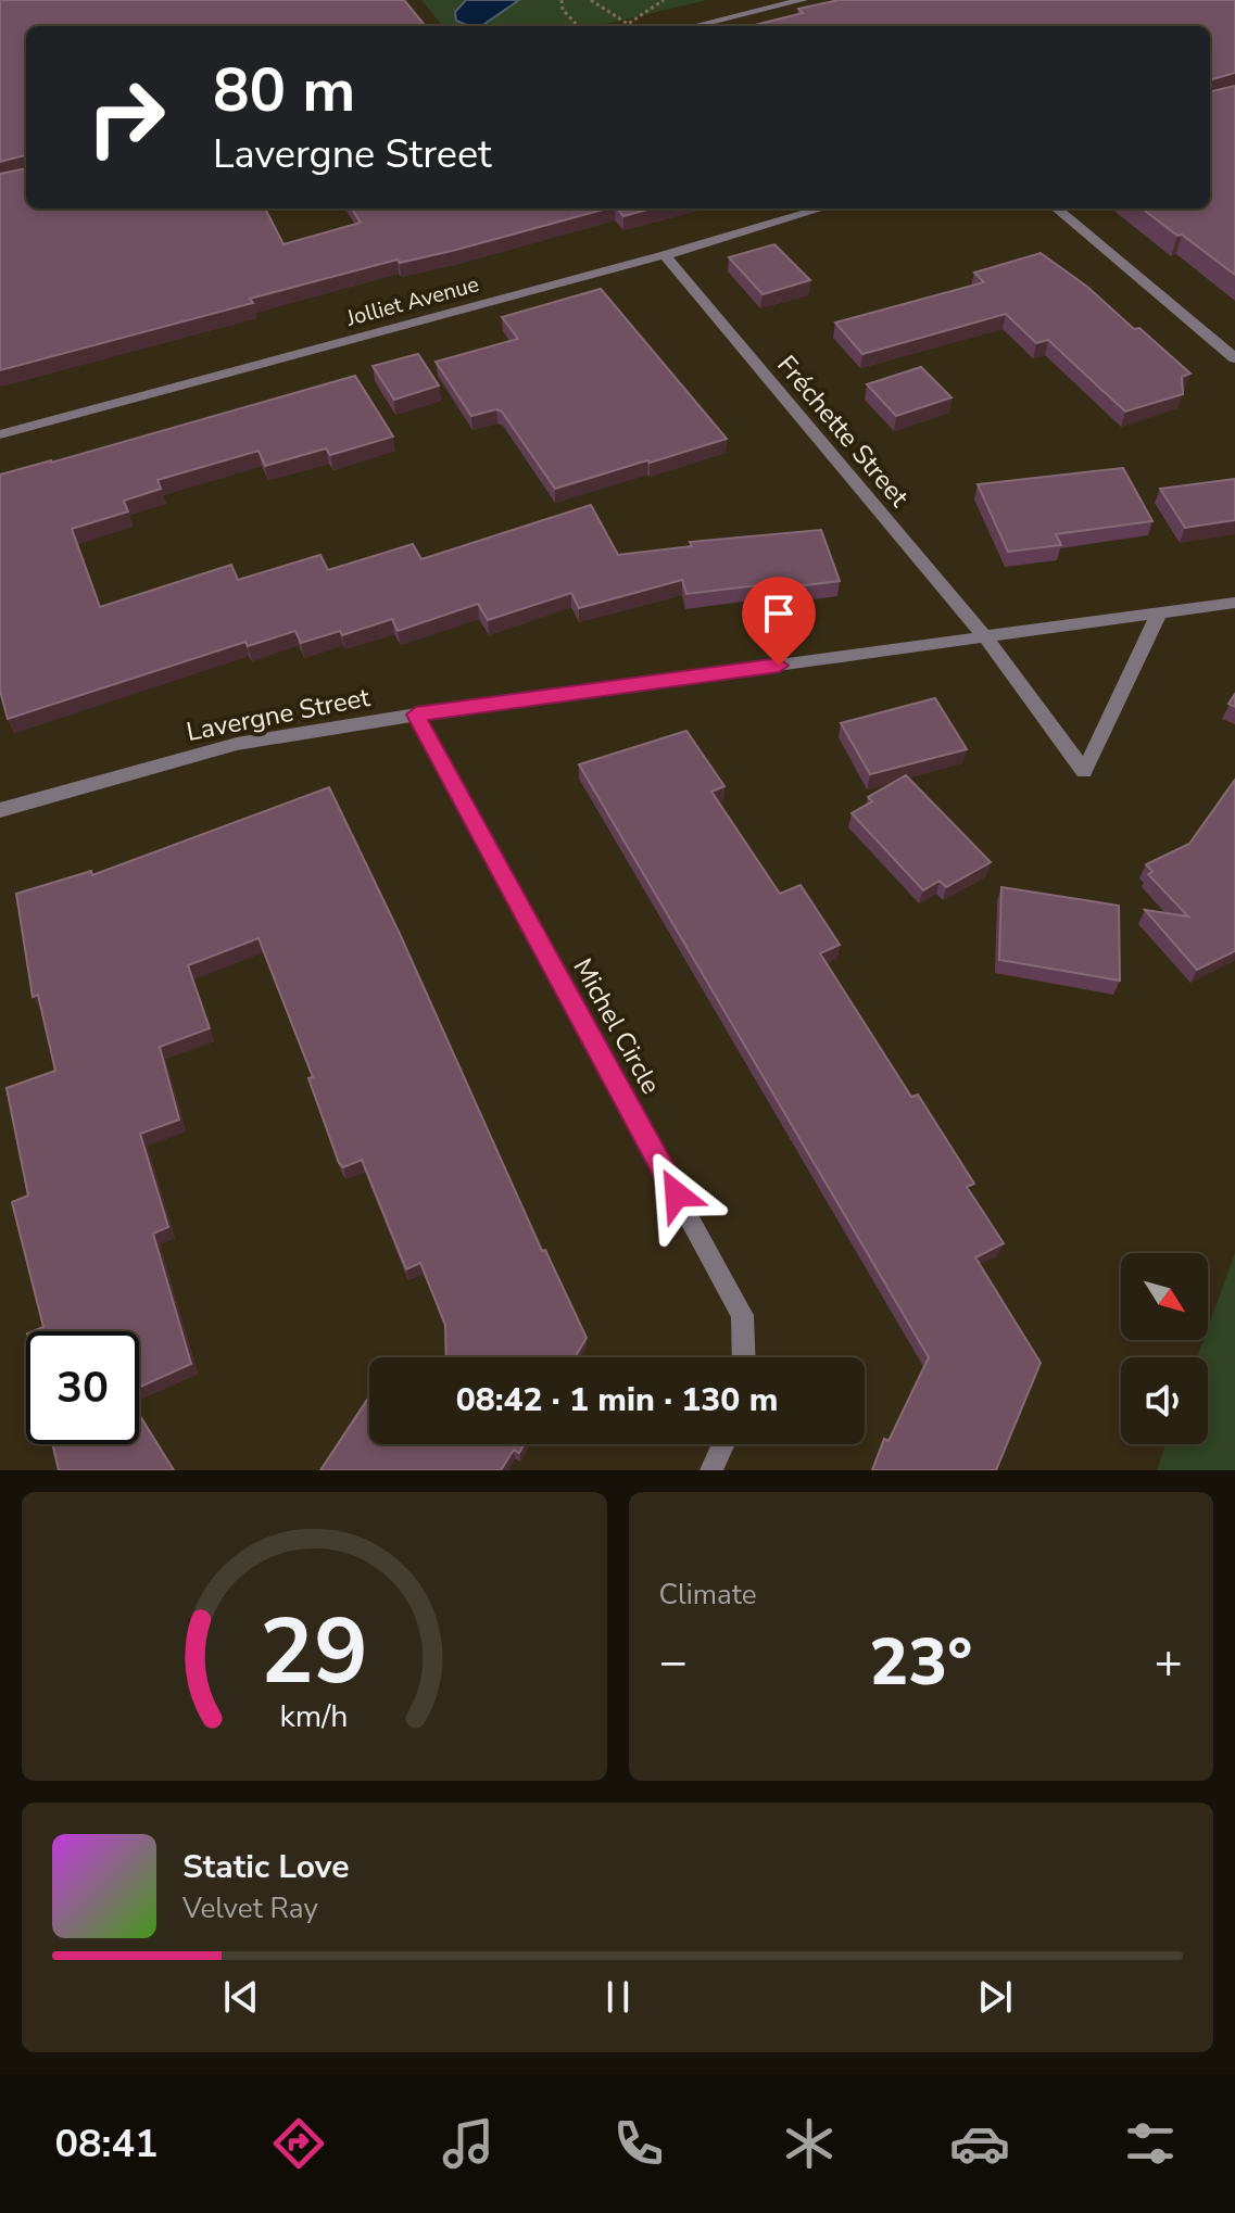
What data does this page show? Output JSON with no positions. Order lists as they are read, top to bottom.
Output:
{
  "streets": {
    "street": [
      "Jolliet Avenue",
      "Fréchette Street",
      "Lavergne Street",
      "Michel Circle"
    ]
  },
  "crossings": [
    ["Jolliet Avenue", "Fréchette Street"],
    ["Fréchette Street", "Lavergne Street"],
    ["Lavergne Street", "Michel Circle"]
  ],
  "north": "bottom right",
  "page": {
    "turn": ["80 m", "Lavergne Street"],
    "limit": "30",
    "trip": "08:42 · 1 min · 130 m",
    "tile": "Climate",
    "heat": ["−", "23°", "+"],
    "song": ["Static Love", "Velvet Ray"],
    "tabs": "08:41",
    "gauge": ["29", "km/h"]
  }
}
